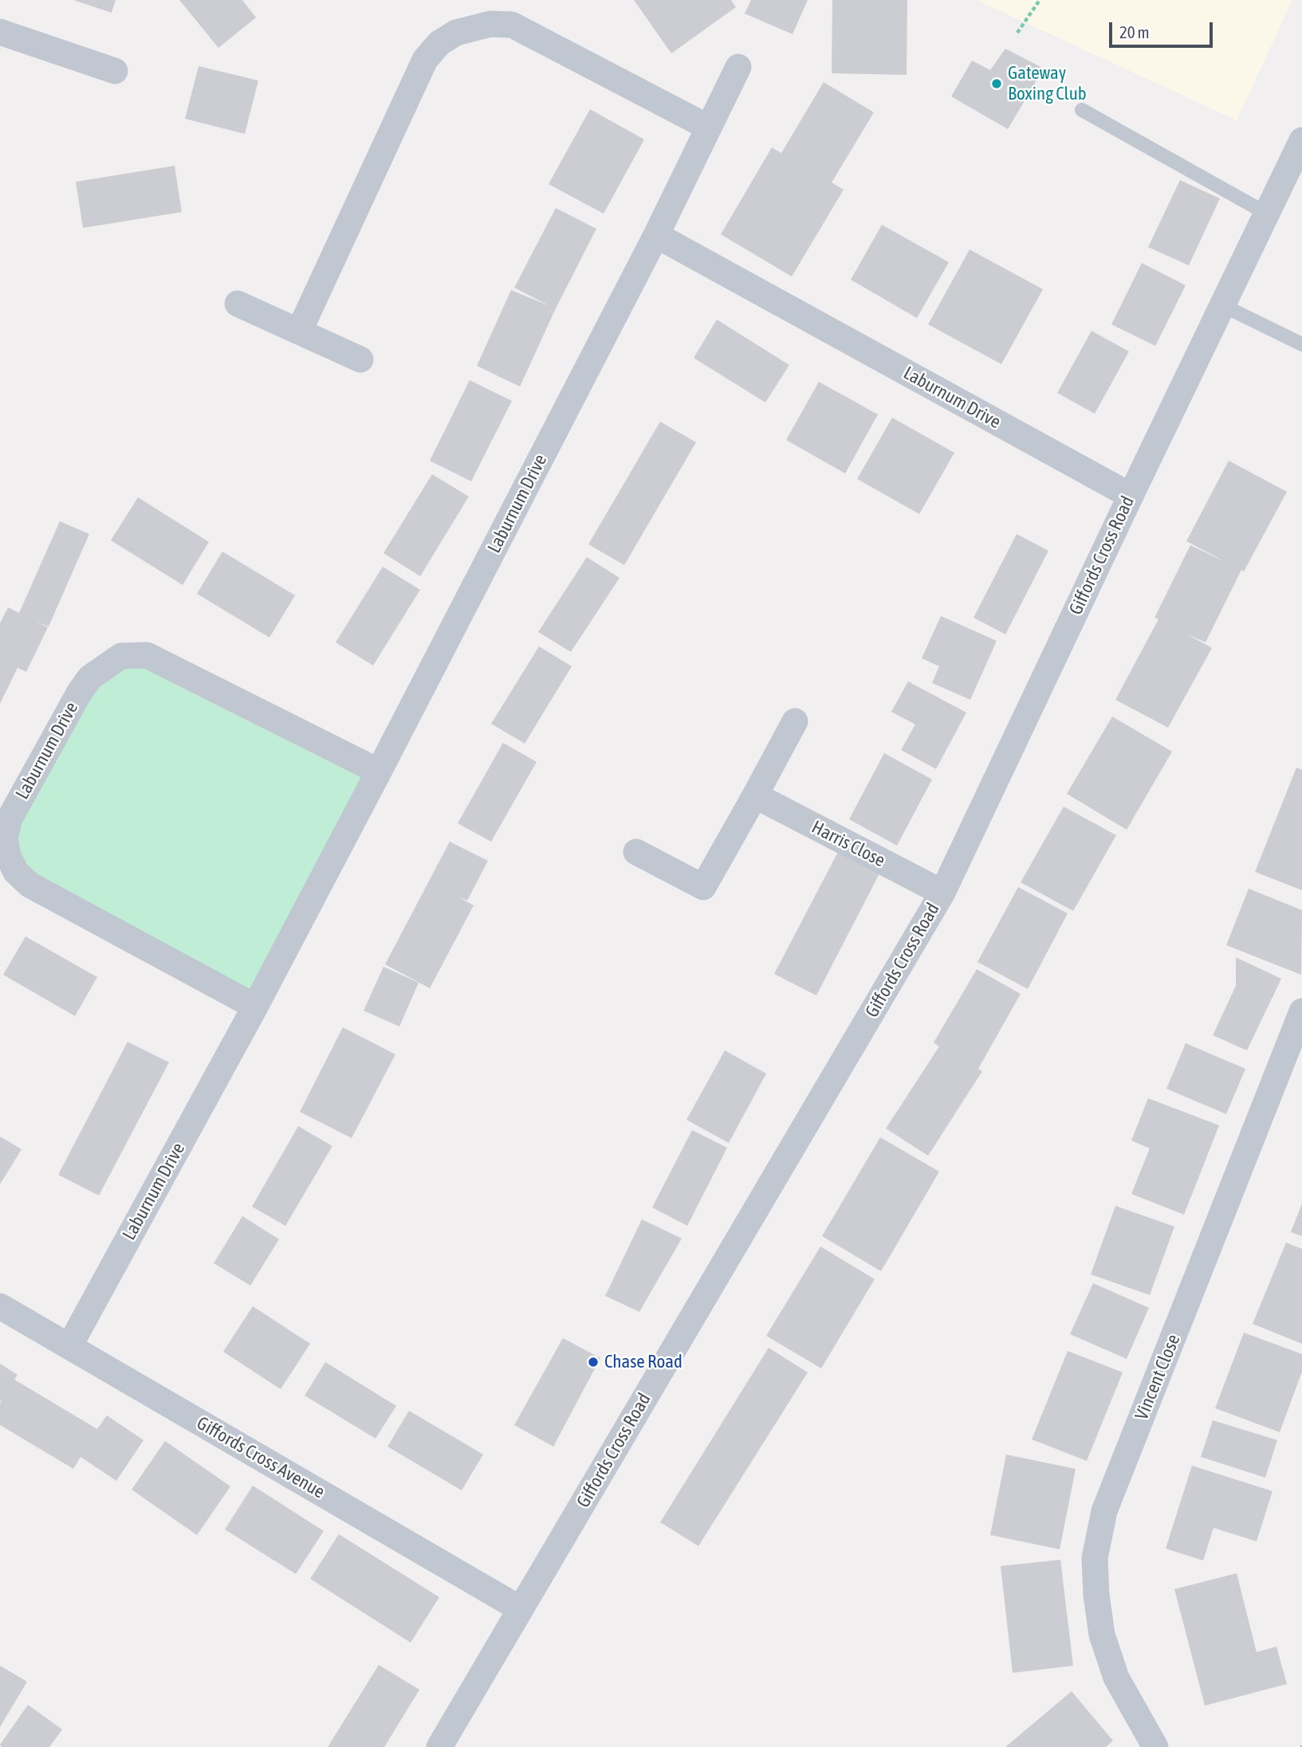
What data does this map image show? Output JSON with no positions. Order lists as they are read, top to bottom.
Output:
{
  "streets": {
    "street": [
      "Laburnum Drive",
      "Giffords Cross Road",
      "Harris Close",
      "Vincent Close",
      "Giffords Cross Avenue"
    ]
  },
  "crossings": [
    ["Laburnum Drive", "Giffords Cross Road"],
    ["Laburnum Drive", "Giffords Cross Avenue"],
    ["Giffords Cross Road", "Harris Close"],
    ["Giffords Cross Road", "Giffords Cross Avenue"]
  ],
  "places": ["Gateway Boxing Club", "Chase Road"],
  "scale_bar": "20 m"
}
